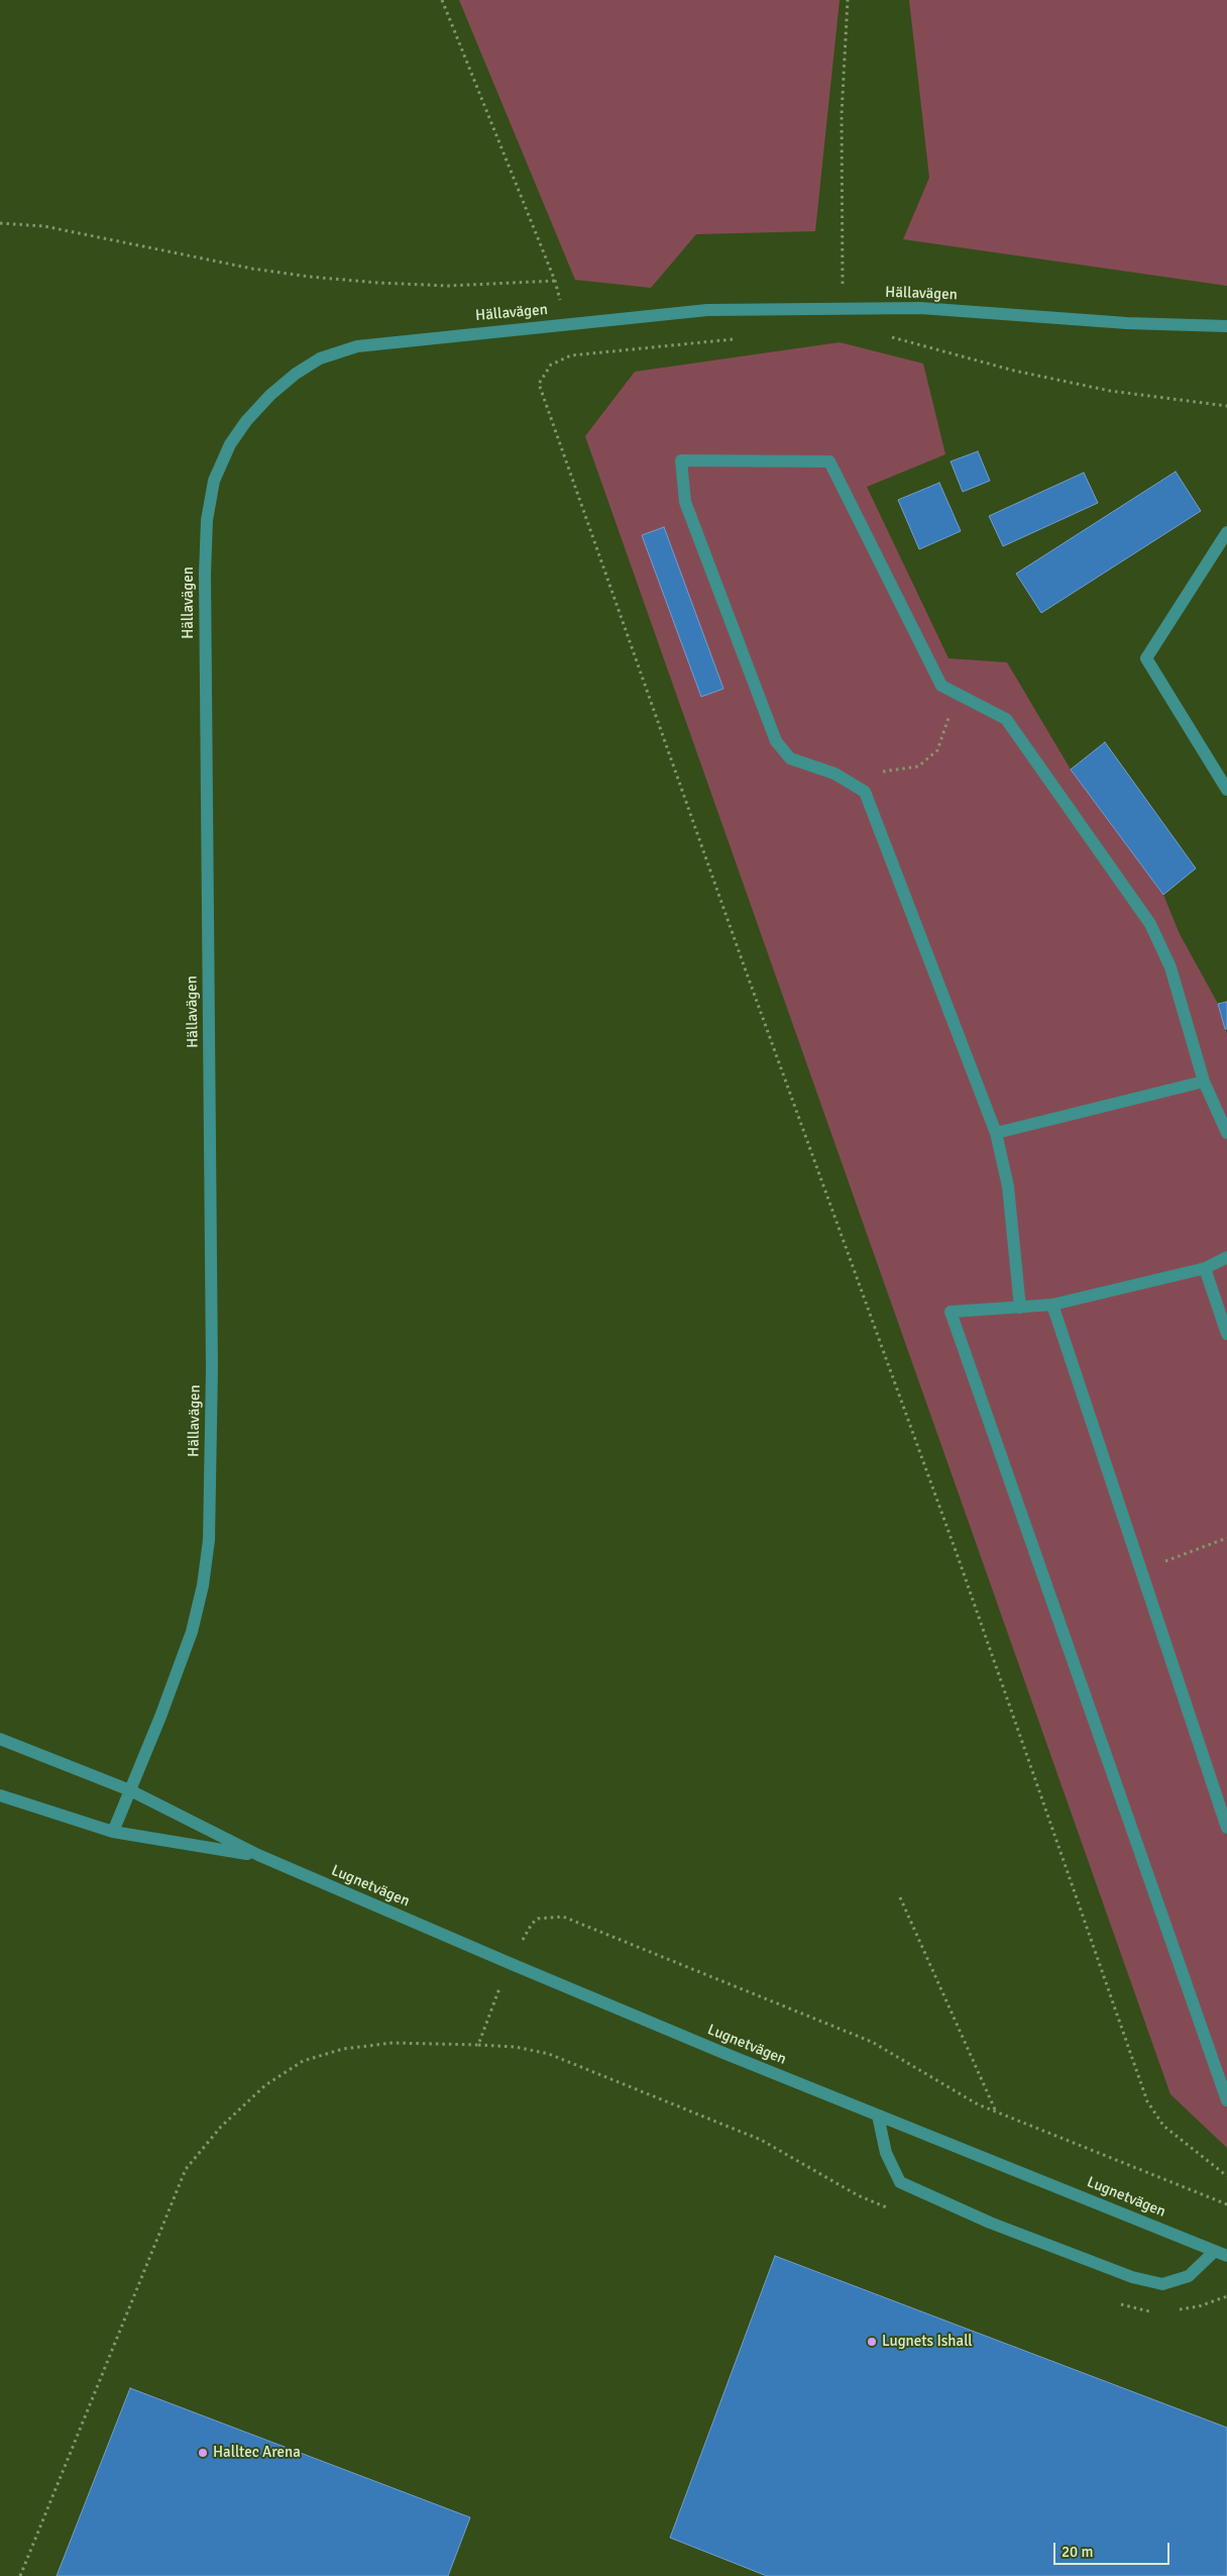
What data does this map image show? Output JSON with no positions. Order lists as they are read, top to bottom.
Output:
{
  "streets": {
    "street": ["Hällavägen", "Lugnetvägen"]
  },
  "crossings": [
    ["Hällavägen", "Lugnetvägen"]
  ],
  "places": ["Lugnets Ishall", "Halltec Arena"],
  "scale_bar": "20 m"
}
